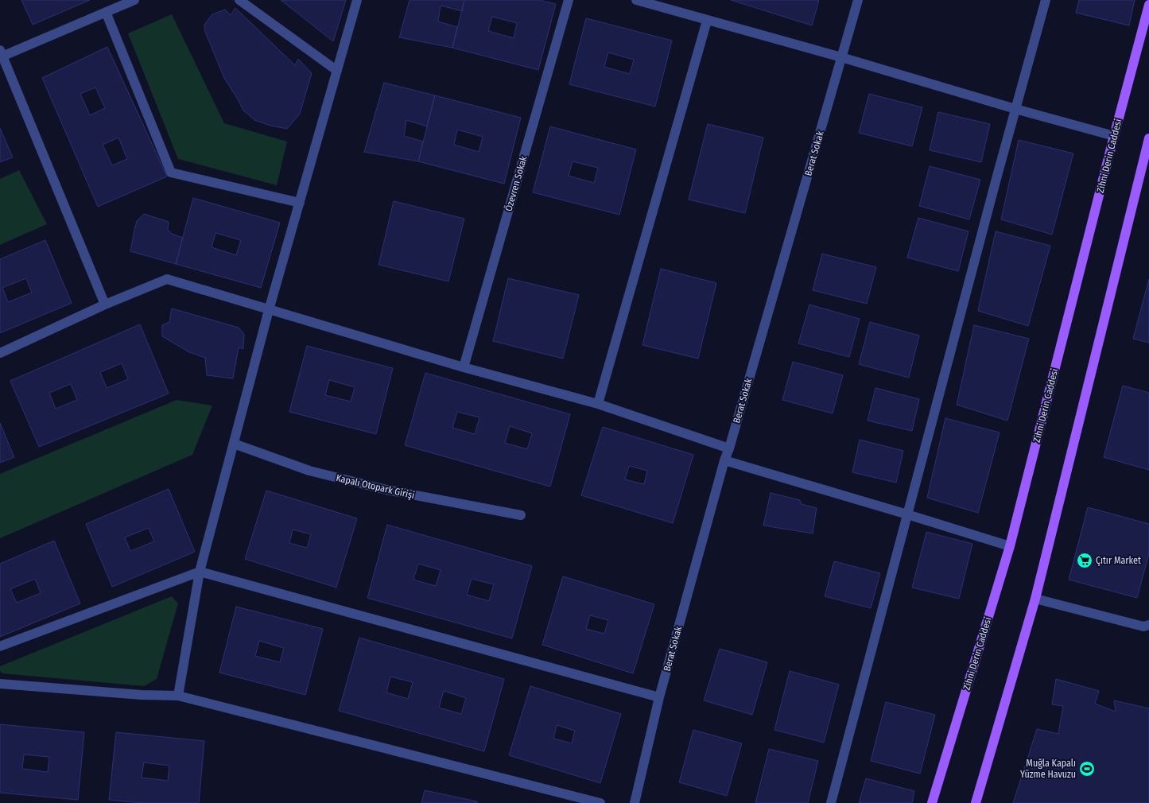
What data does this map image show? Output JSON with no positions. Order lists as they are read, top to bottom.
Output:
{
  "streets": {
    "main road": ["Zihni Derin Caddesi"],
    "street": ["Berat Sokak", "Özevren Sokak", "Kapalı Otopark Girişi"]
  },
  "places": {
    "supermarket": ["Çıtır Market"],
    "sports": ["Muğla Kapalı Yüzme Havuzu"]
  }
}
